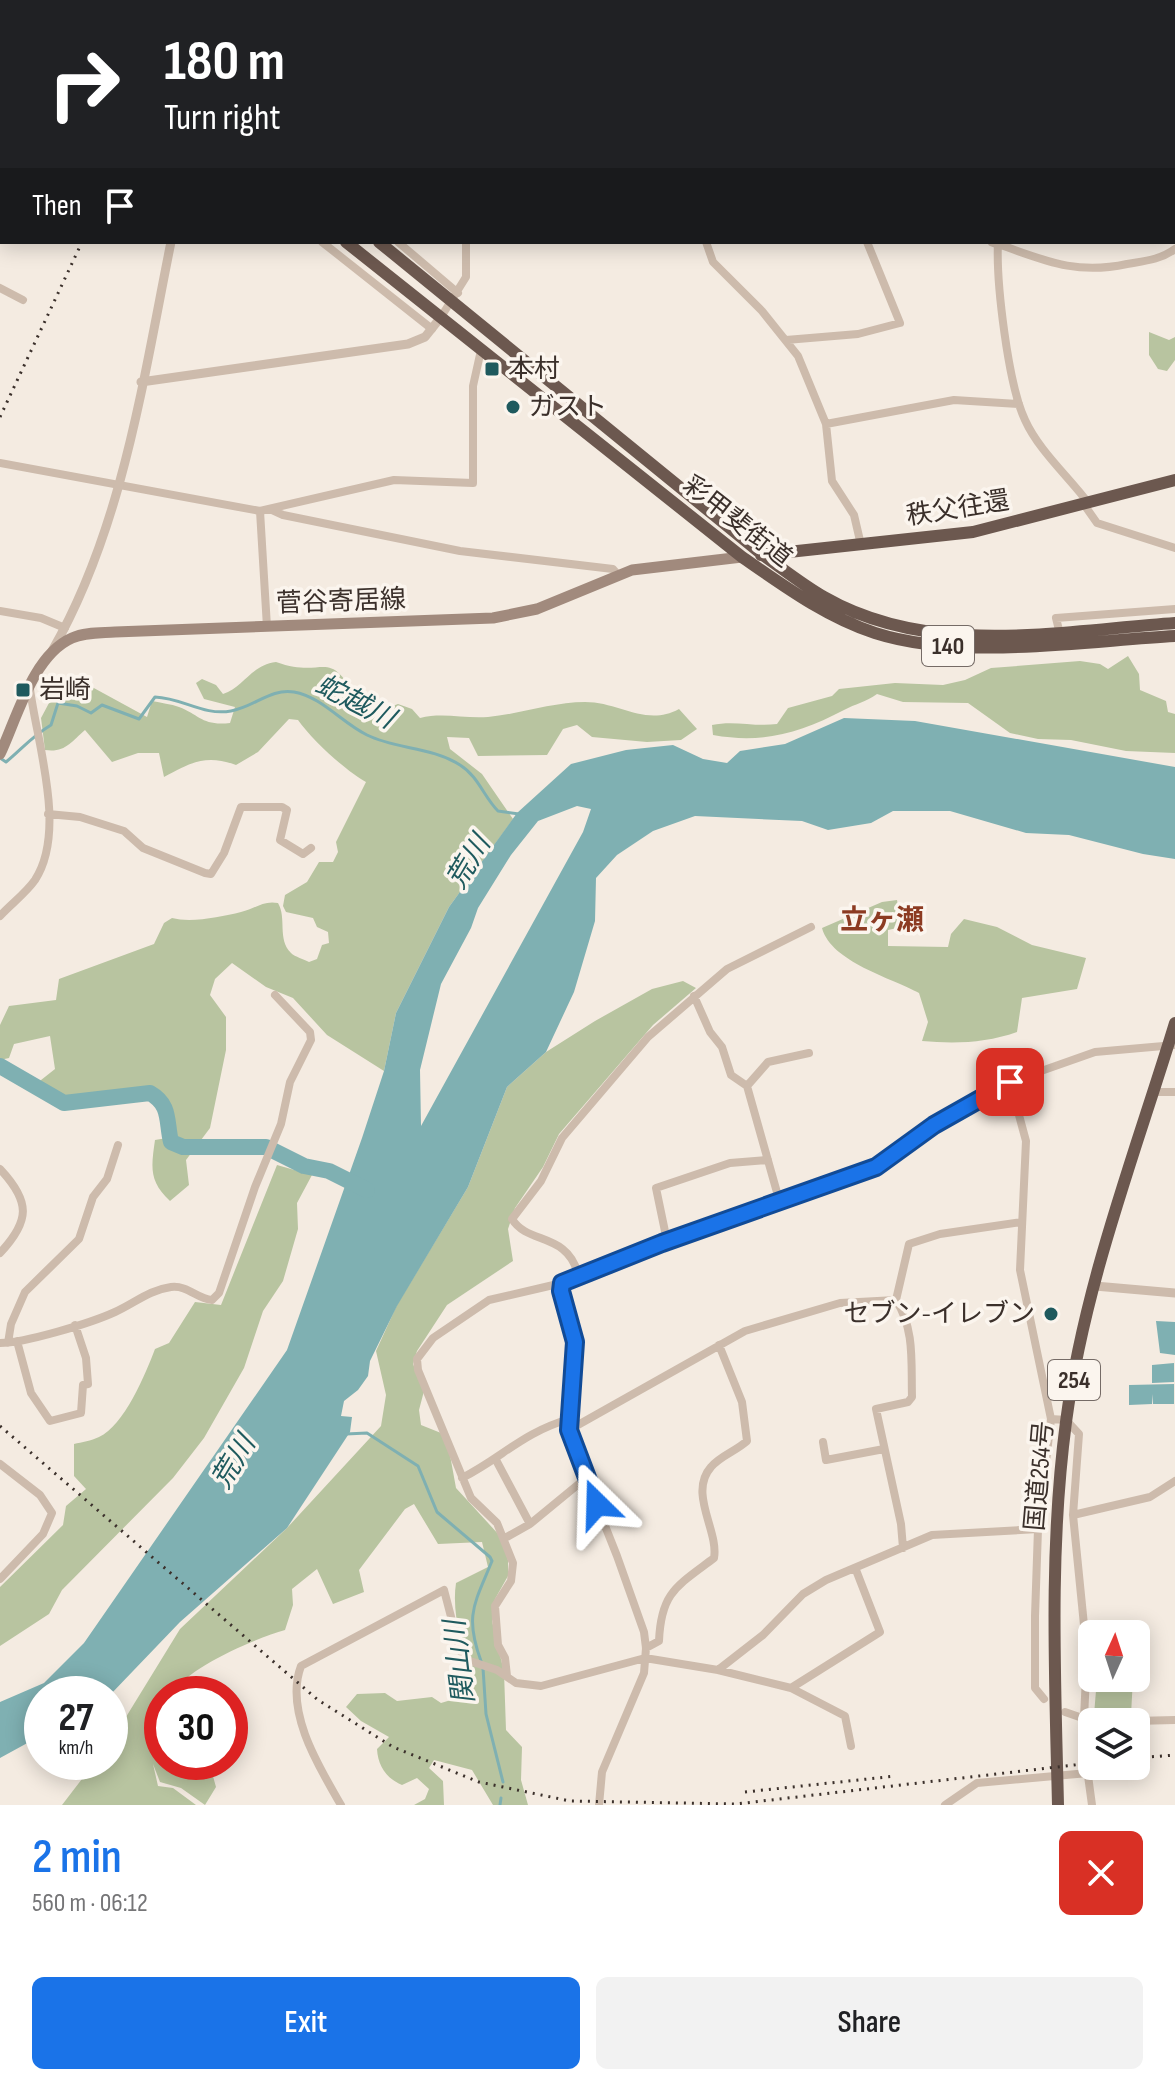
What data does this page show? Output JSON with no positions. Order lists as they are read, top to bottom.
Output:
{
  "streets": {
    "highway": [
      "秩父往還",
      "彩甲斐街道",
      "140",
      "254",
      "国道254号"
    ],
    "main road": ["菅谷寄居線"]
  },
  "crossings": [
    ["秩父往還", "彩甲斐街道"],
    ["秩父往還", "菅谷寄居線"],
    ["彩甲斐街道", "菅谷寄居線"]
  ],
  "districts": ["立ヶ瀬"],
  "water": ["蛇越川", "荒川", "関山川"],
  "places": {
    "transit": ["本村", "岩崎"],
    "other": ["ガスト", "セブン-イレブン"]
  },
  "north": "top",
  "page": {
    "turn": ["180 m", "Turn right"],
    "then": "Then",
    "speed": "27 km/h",
    "limit": "30",
    "heading": ["2 min", "560 m · 06:12"],
    "buttons": ["Exit", "Share"]
  }
}
